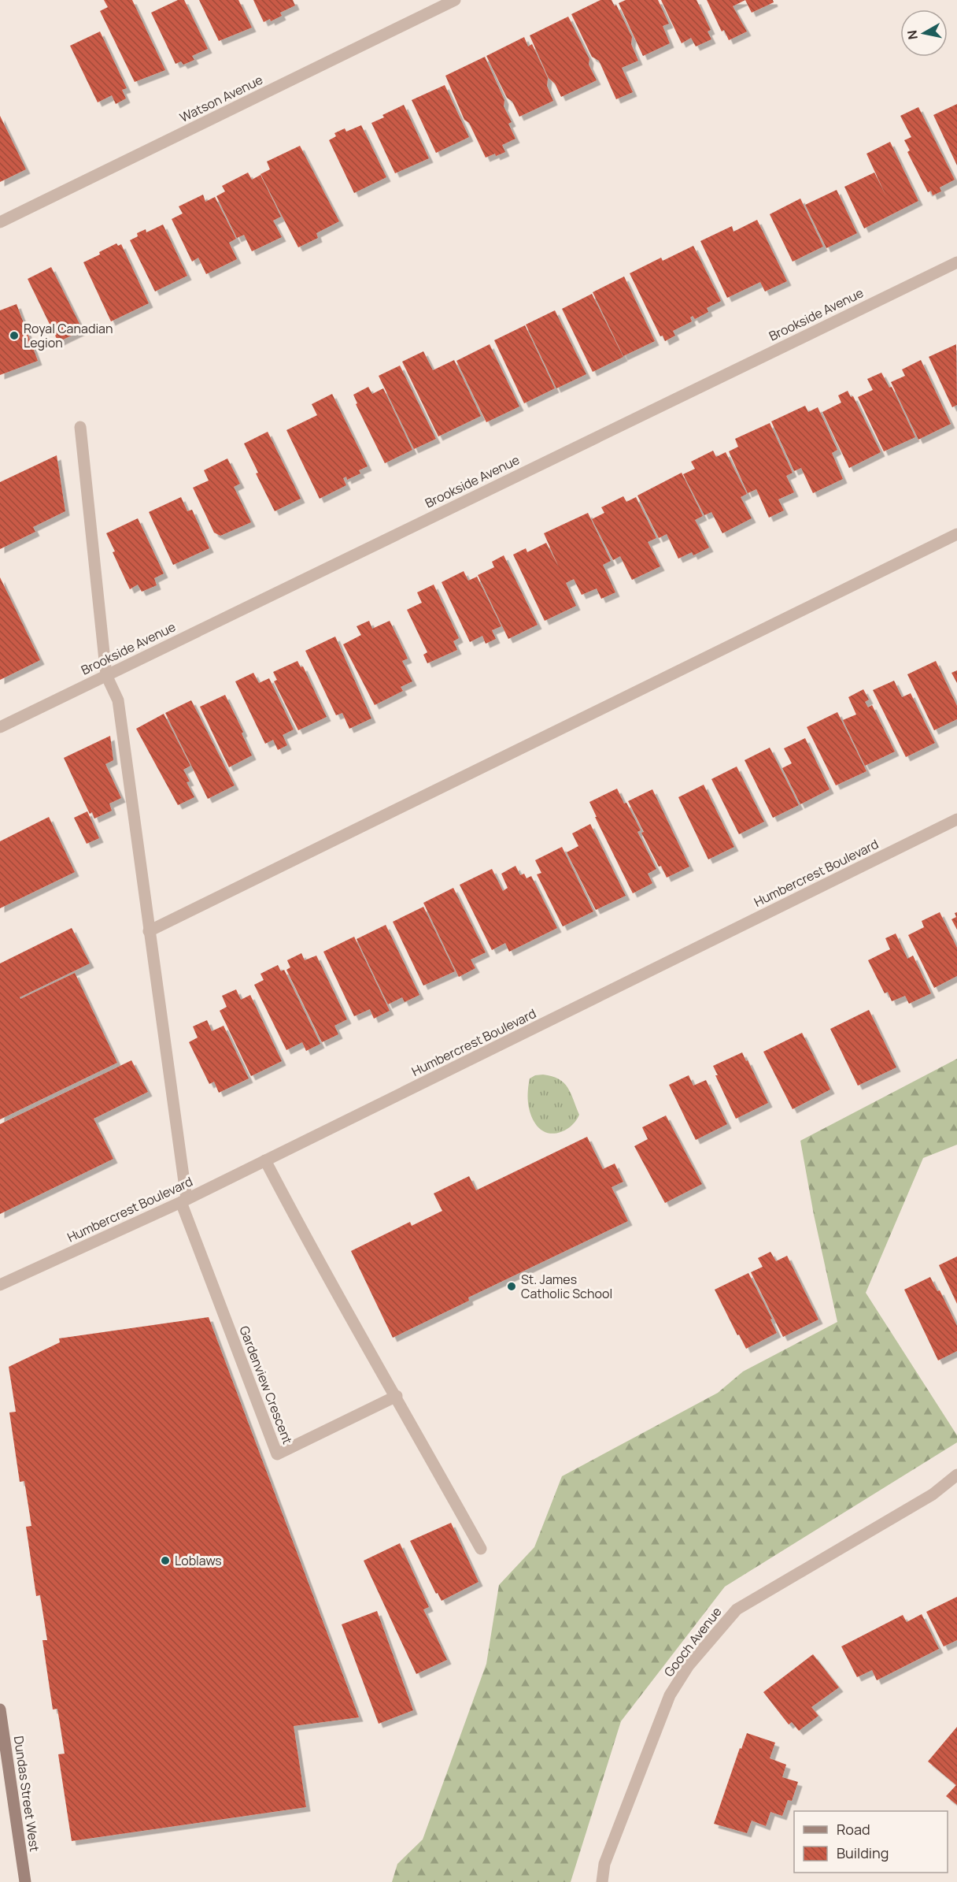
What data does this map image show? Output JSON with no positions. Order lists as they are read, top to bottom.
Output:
{
  "streets": {
    "main road": ["Dundas Street West"],
    "street": [
      "Watson Avenue",
      "Brookside Avenue",
      "Humbercrest Boulevard",
      "Gardenview Crescent",
      "Gooch Avenue"
    ]
  },
  "crossings": [
    ["Humbercrest Boulevard", "Gardenview Crescent"]
  ],
  "places": ["Royal Canadian Legion", "St. James Catholic School", "Loblaws"],
  "legend": ["Road", "Building"],
  "north": "left"
}
